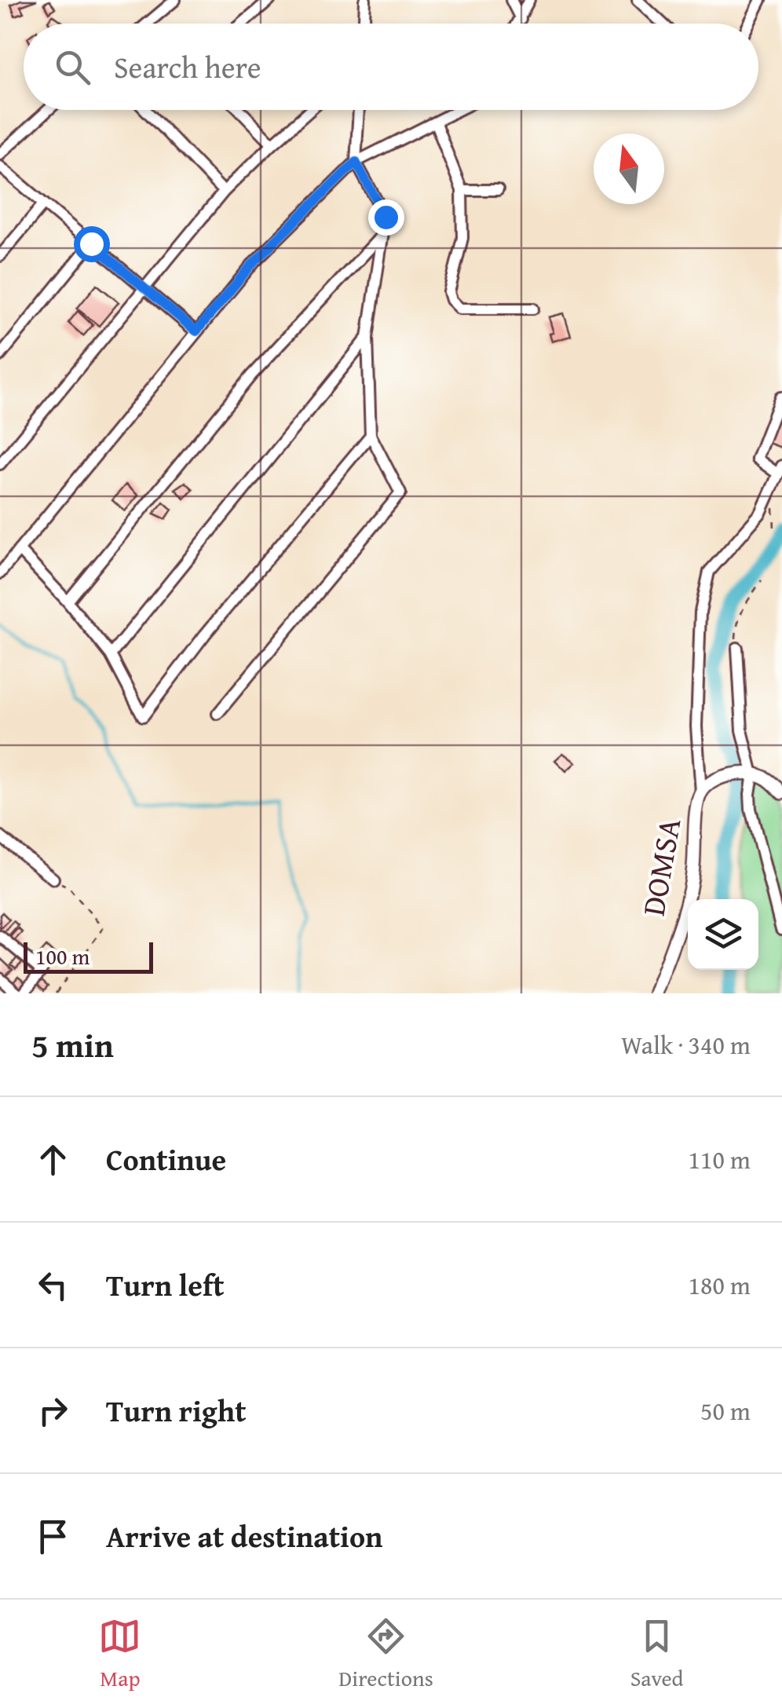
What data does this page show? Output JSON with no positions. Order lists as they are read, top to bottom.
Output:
{
  "streets": {
    "main road": ["DOMSA"]
  },
  "scale_bar": "100 m",
  "north": "top",
  "page": {
    "search": "Search here",
    "scale": "100 m",
    "heading": ["5 min", "Walk · 340 m"],
    "list": [
      ["Continue", "110 m"],
      ["Turn left", "180 m"],
      ["Turn right", "50 m"],
      "Arrive at destination"
    ],
    "nav": ["Map", "Directions", "Saved"]
  }
}
